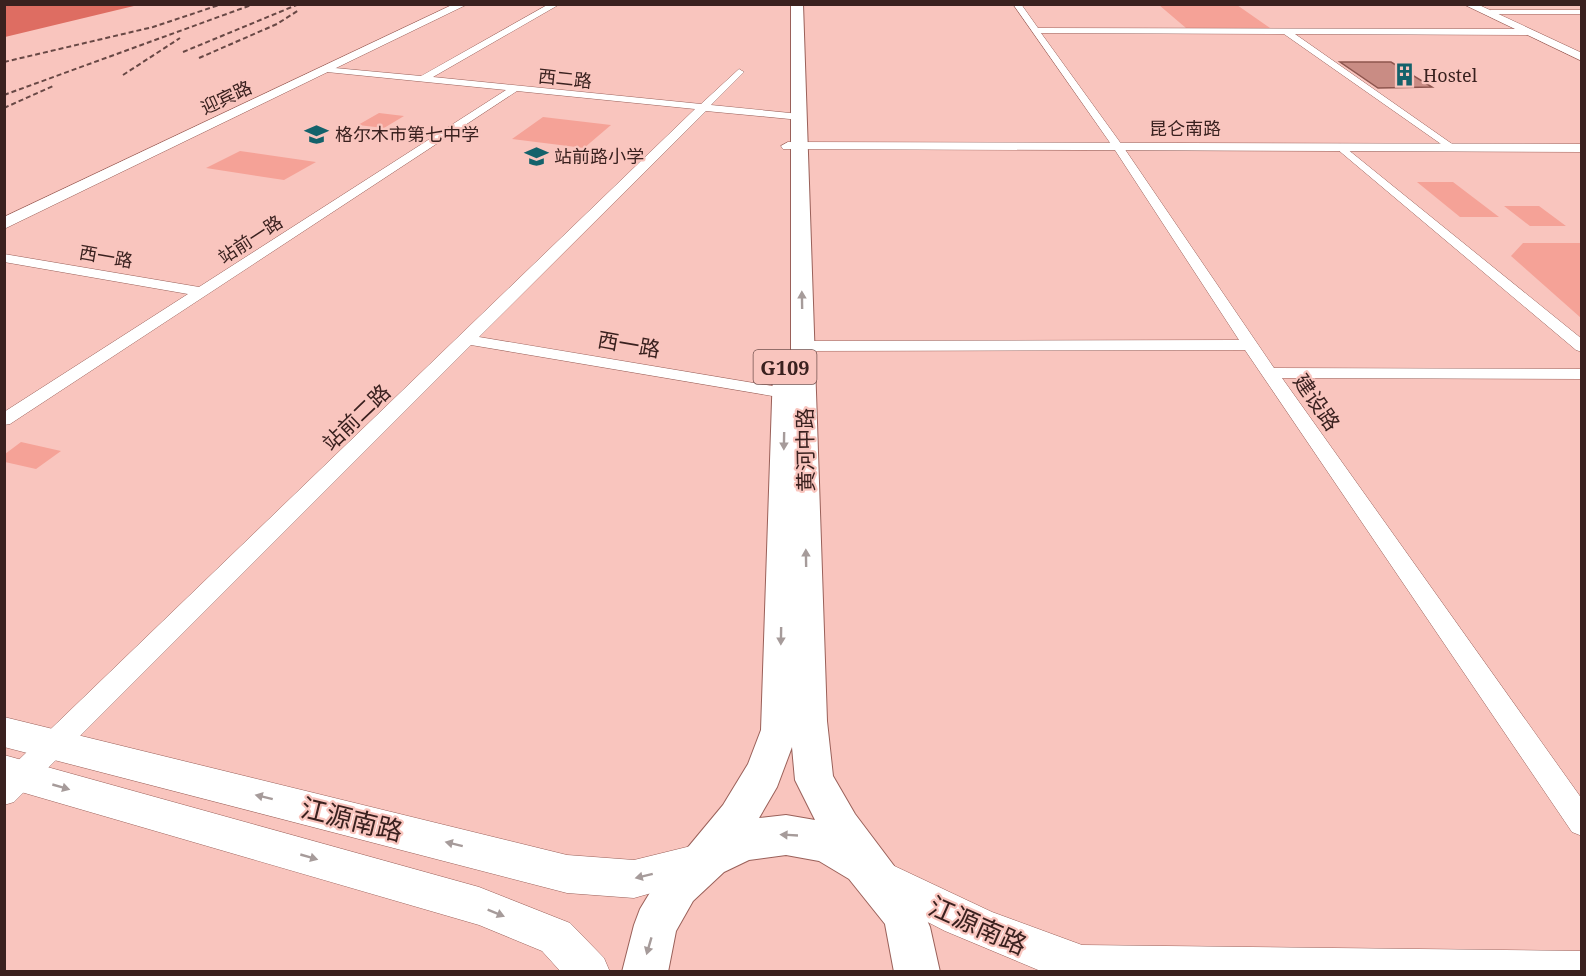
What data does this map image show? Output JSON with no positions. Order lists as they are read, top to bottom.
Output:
{
  "streets": {
    "highway": ["G109", "黄河中路"],
    "main road": ["迎宾路", "昆仑南路", "江源南路"],
    "street": [
      "西二路",
      "站前一路",
      "西一路",
      "建设路",
      "站前二路"
    ]
  },
  "crossings": [
    ["西二路", "迎宾路"],
    ["西二路", "站前一路"],
    ["西二路", "站前二路"],
    ["西二路", "黄河中路"],
    ["昆仑南路", "建设路"],
    ["昆仑南路", "黄河中路"],
    ["站前一路", "西一路"],
    ["西一路", "站前二路"],
    ["西一路", "黄河中路"],
    ["站前二路", "江源南路"],
    ["黄河中路", "江源南路"]
  ],
  "places": {
    "building": ["Hostel"],
    "school or university": ["格尔木市第七中学", "站前路小学"]
  }
}
